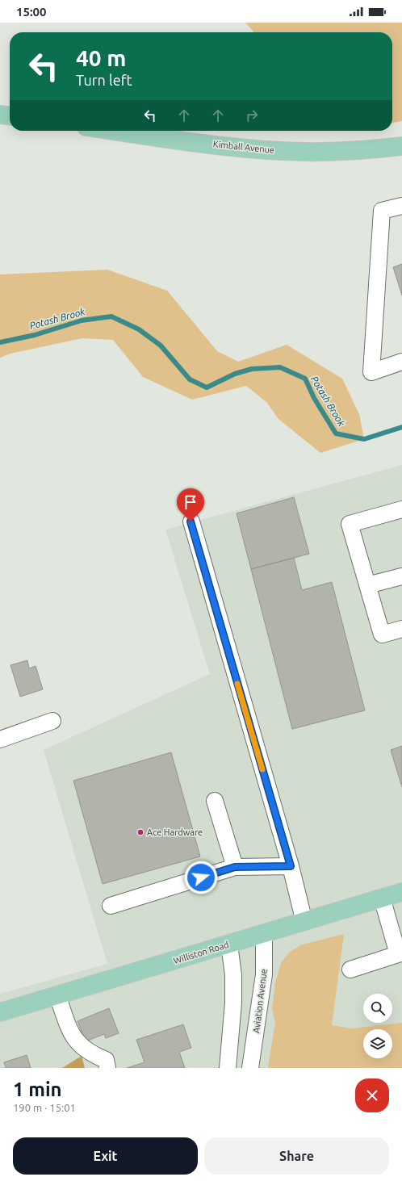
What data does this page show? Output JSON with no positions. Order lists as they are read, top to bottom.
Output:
{
  "streets": {
    "main road": ["Kimball Avenue", "Williston Road"],
    "street": ["Aviation Avenue"]
  },
  "crossings": [
    ["Williston Road", "Aviation Avenue"]
  ],
  "water": ["Potash Brook"],
  "places": ["Ace Hardware"],
  "page": {
    "status": "15:00",
    "turn": ["40 m", "Turn left"],
    "heading": ["1 min", "190 m · 15:01"],
    "buttons": ["Exit", "Share"]
  }
}
